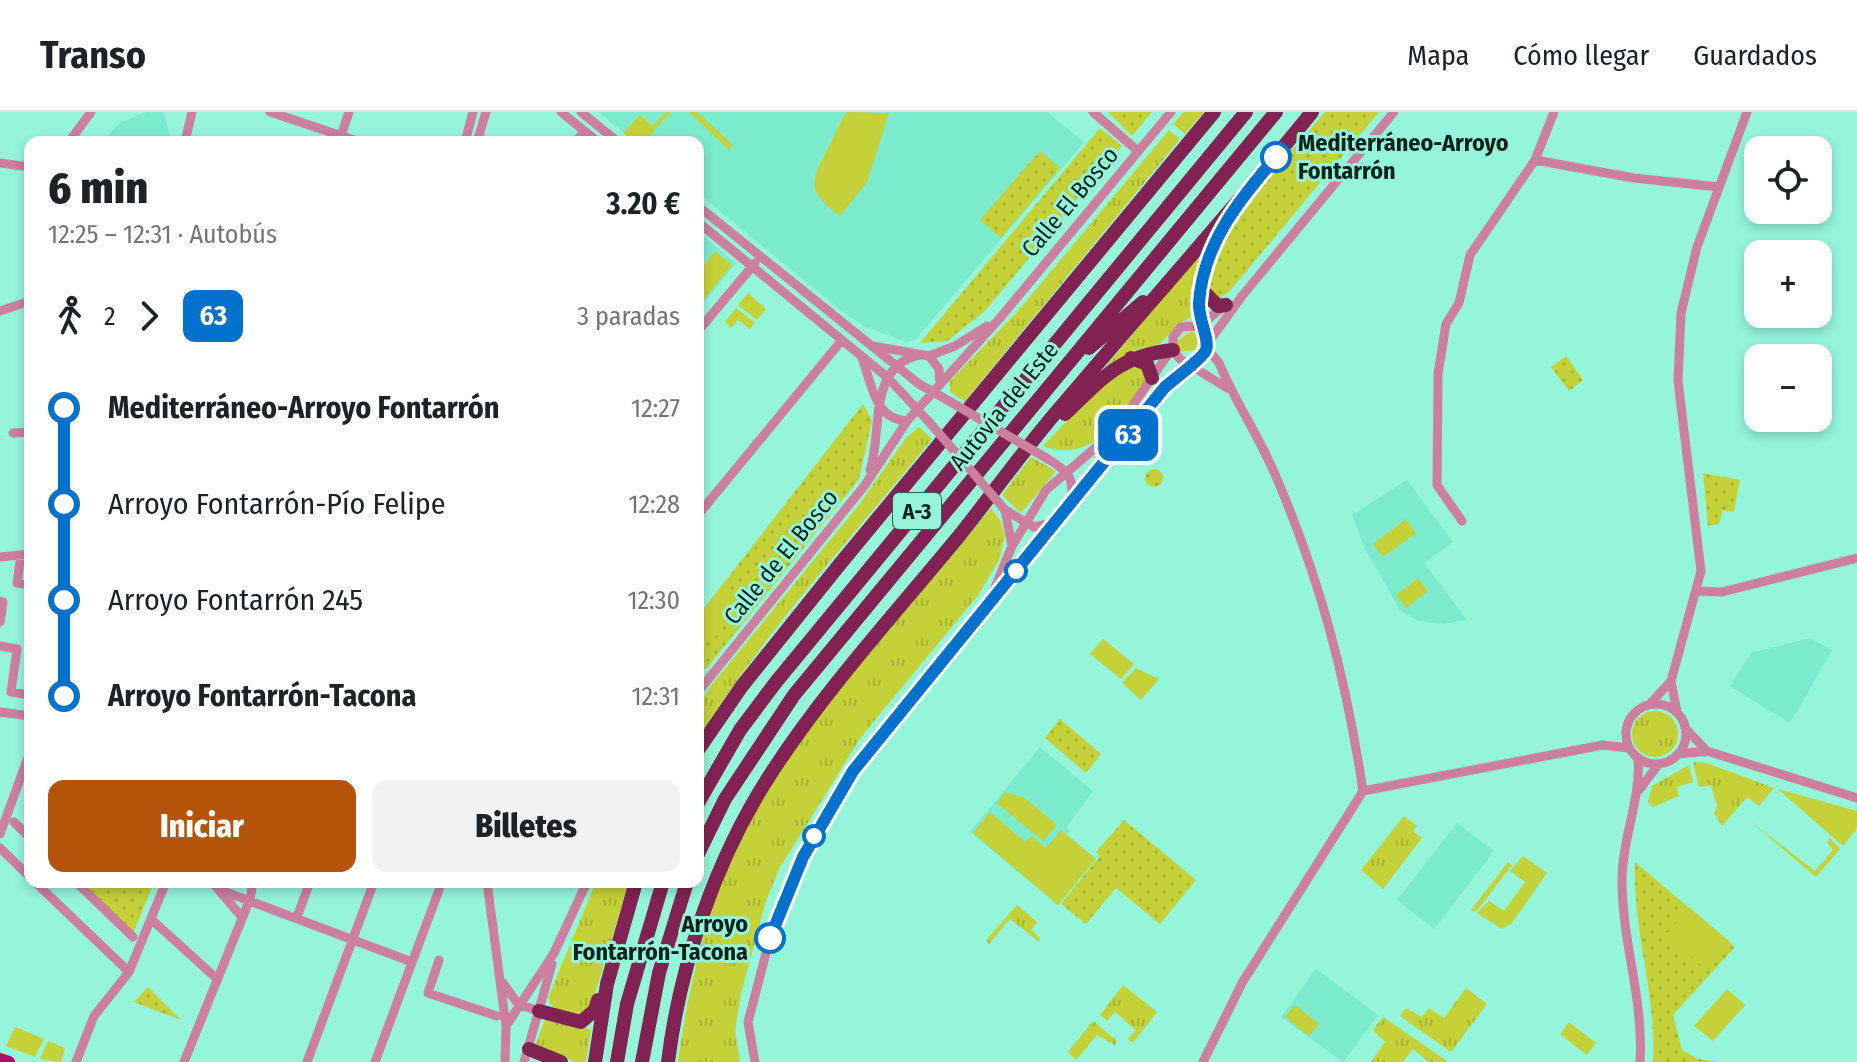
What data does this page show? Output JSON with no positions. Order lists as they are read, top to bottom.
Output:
{
  "streets": {
    "highway": ["Autovía del Este", "A-3"],
    "street": ["Calle El Bosco", "Calle de El Bosco"]
  },
  "crossings": [
    ["Calle El Bosco", "Calle de El Bosco"]
  ],
  "places": ["Mediterráneo-Arroyo Fontarrón", "Arroyo Fontarrón-Tacona"],
  "lines": ["bus line 63"],
  "page": {
    "header": "Transo",
    "nav": ["Mapa", "Cómo llegar", "Guardados"],
    "on_map": "63",
    "map_buttons": ["+", "−"],
    "heading": ["6 min", "12:25 – 12:31 · Autobús", "3.20 €"],
    "legs": ["2", "63", "3 paradas"],
    "list": [
      {
        "name": "Mediterráneo-Arroyo Fontarrón",
        "value": "12:27"
      },
      {
        "name": "Arroyo Fontarrón-Pío Felipe",
        "value": "12:28"
      },
      {
        "name": "Arroyo Fontarrón 245",
        "value": "12:30"
      },
      {
        "name": "Arroyo Fontarrón-Tacona",
        "value": "12:31"
      }
    ],
    "buttons": ["Iniciar", "Billetes"]
  }
}
